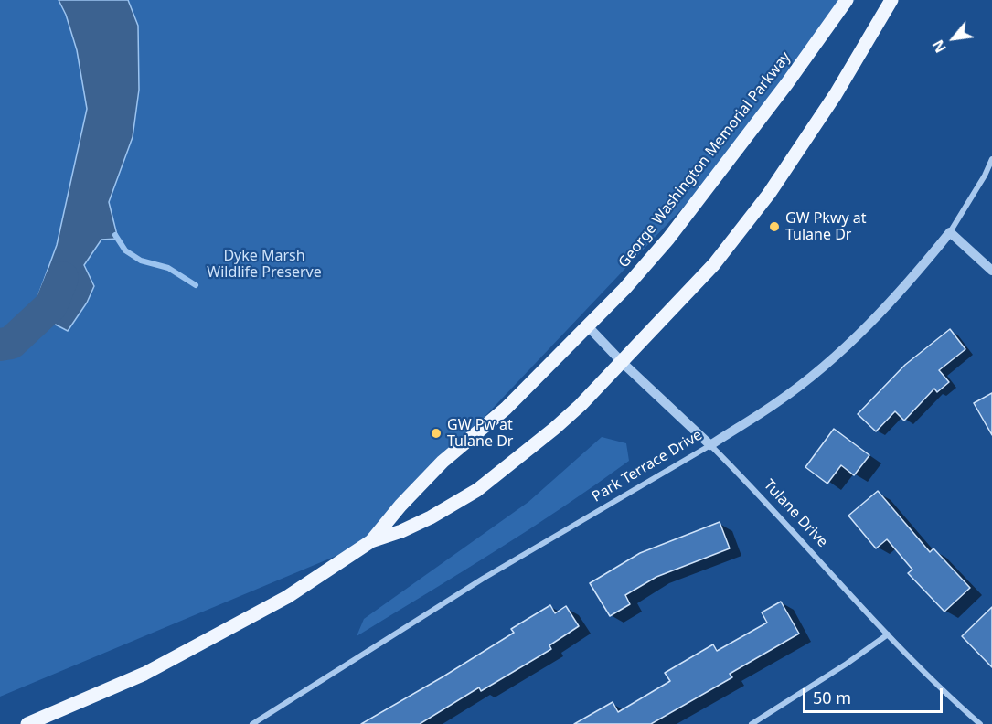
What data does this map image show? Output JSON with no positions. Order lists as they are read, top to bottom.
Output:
{
  "streets": {
    "main road": ["George Washington Memorial Parkway"],
    "street": ["Park Terrace Drive", "Tulane Drive"]
  },
  "crossings": [
    ["George Washington Memorial Parkway", "Tulane Drive"],
    ["Park Terrace Drive", "Tulane Drive"]
  ],
  "parks": ["Dyke Marsh Wildlife Preserve"],
  "places": ["GW Pkwy at Tulane Dr", "GW Pw at Tulane Dr"],
  "scale_bar": "50 m",
  "north": "bottom left"
}
